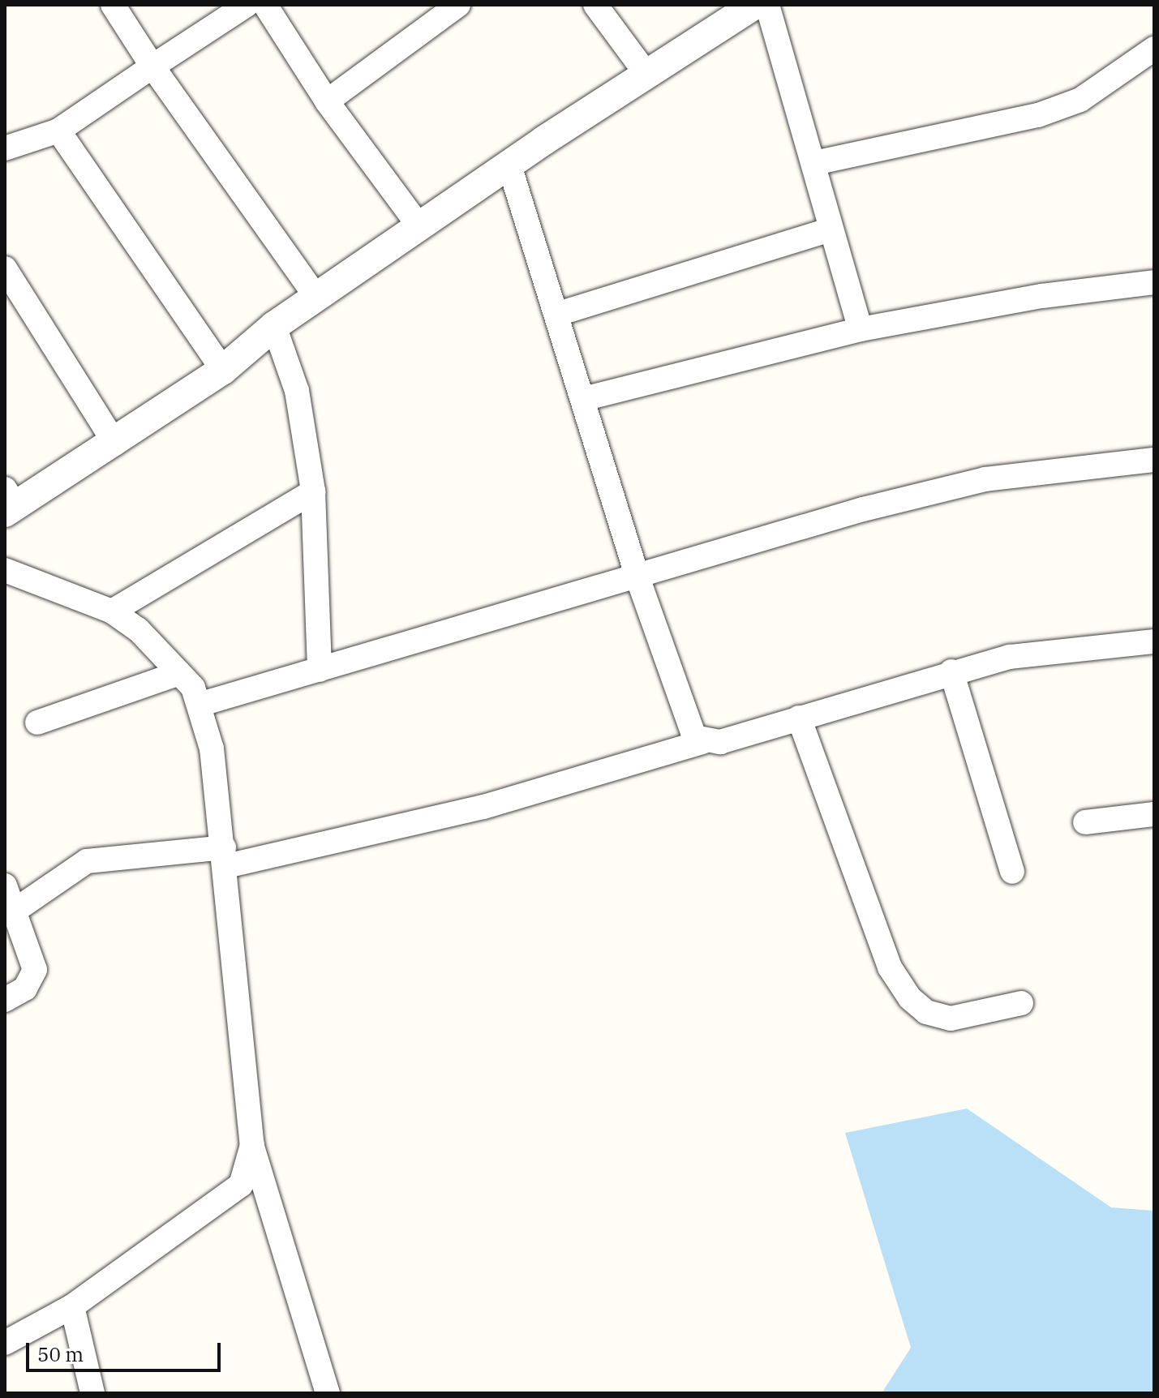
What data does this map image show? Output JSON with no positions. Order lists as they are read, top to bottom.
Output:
{
  "scale_bar": "50 m"
}
